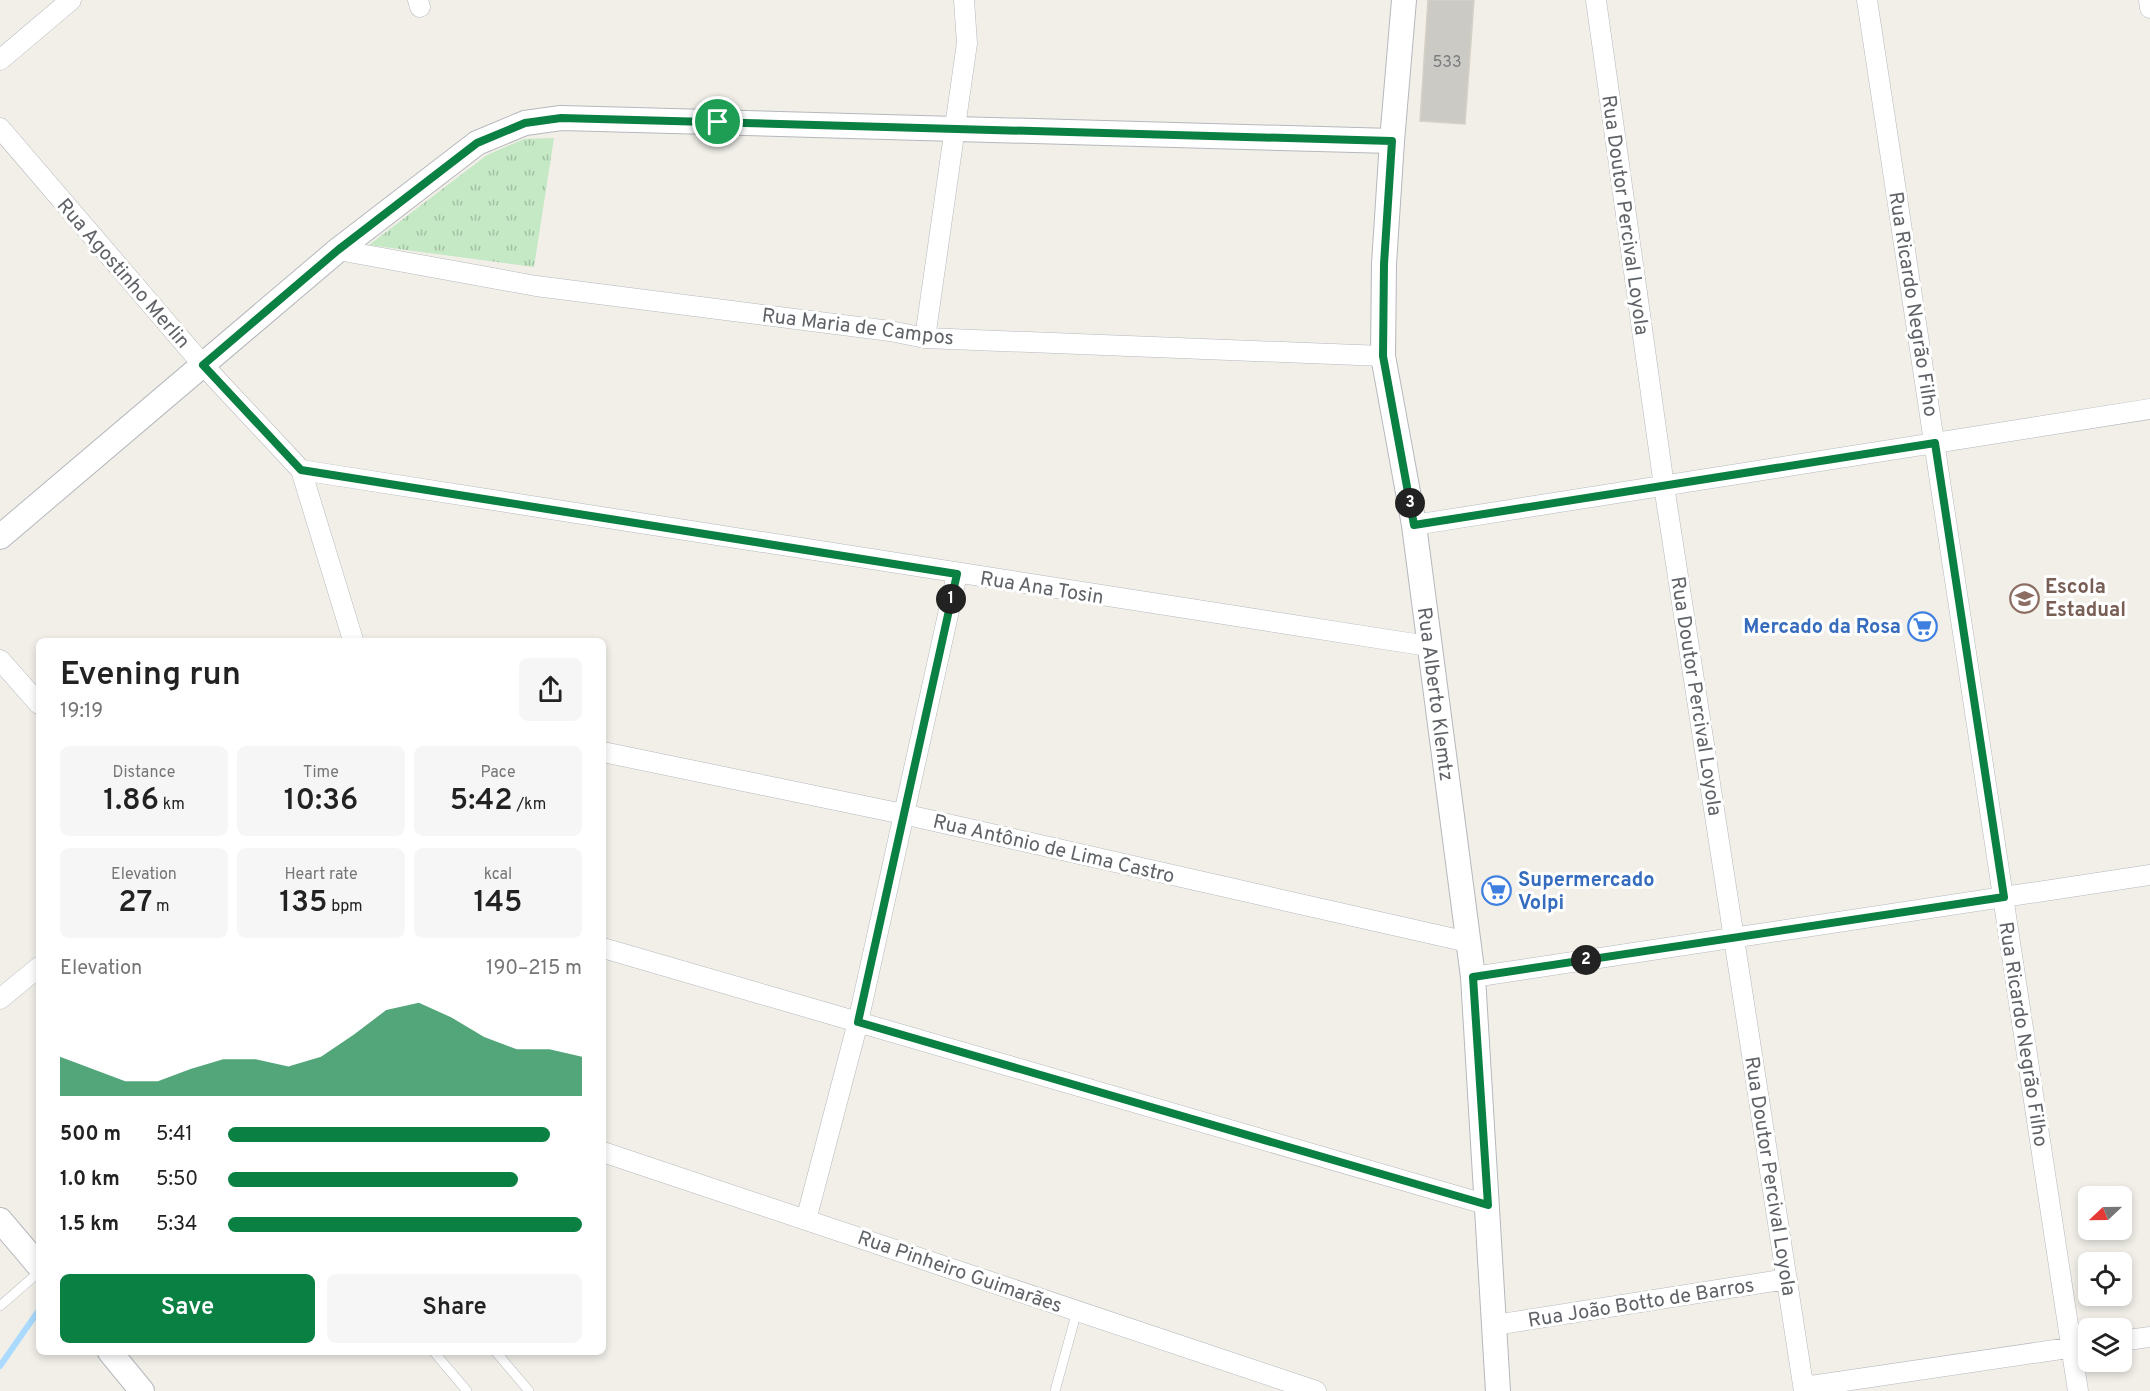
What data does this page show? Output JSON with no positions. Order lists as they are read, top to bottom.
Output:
{
  "streets": {
    "street": [
      "Rua Doutor Percival Loyola",
      "Rua Agostinho Merlin",
      "Rua Ricardo Negrão Filho",
      "Rua Maria de Campos",
      "Rua Ana Tosin",
      "Rua Alberto Klemtz",
      "Rua Antônio de Lima Castro",
      "Rua Pinheiro Guimarães",
      "Rua João Botto de Barros"
    ]
  },
  "crossings": [
    ["Rua Doutor Percival Loyola", "Rua João Botto de Barros"],
    ["Rua Agostinho Merlin", "Rua Ana Tosin"],
    ["Rua Maria de Campos", "Rua Alberto Klemtz"],
    ["Rua Ana Tosin", "Rua Alberto Klemtz"],
    ["Rua Alberto Klemtz", "Rua Antônio de Lima Castro"],
    ["Rua Alberto Klemtz", "Rua João Botto de Barros"]
  ],
  "places": {
    "school or university": ["Escola Estadual"],
    "supermarket": ["Mercado da Rosa", "Supermercado Volpi"]
  },
  "house_numbers": ["533"],
  "north": "left",
  "page": {
    "pins": ["3", "1", "2"],
    "heading": ["Evening run", "19:19"],
    "stats": [
      ["Distance", "1.86 km"],
      ["Time", "10:36"],
      ["Pace", "5:42 /km"],
      ["Elevation", "27 m"],
      ["Heart rate", "135 bpm"],
      ["kcal", "145"]
    ],
    "chart": ["Elevation", "190–215 m"],
    "list": [
      {
        "name": "500 m",
        "note": "5:41"
      },
      {
        "name": "1.0 km",
        "note": "5:50"
      },
      {
        "name": "1.5 km",
        "note": "5:34"
      }
    ],
    "buttons": ["Save", "Share"]
  }
}
